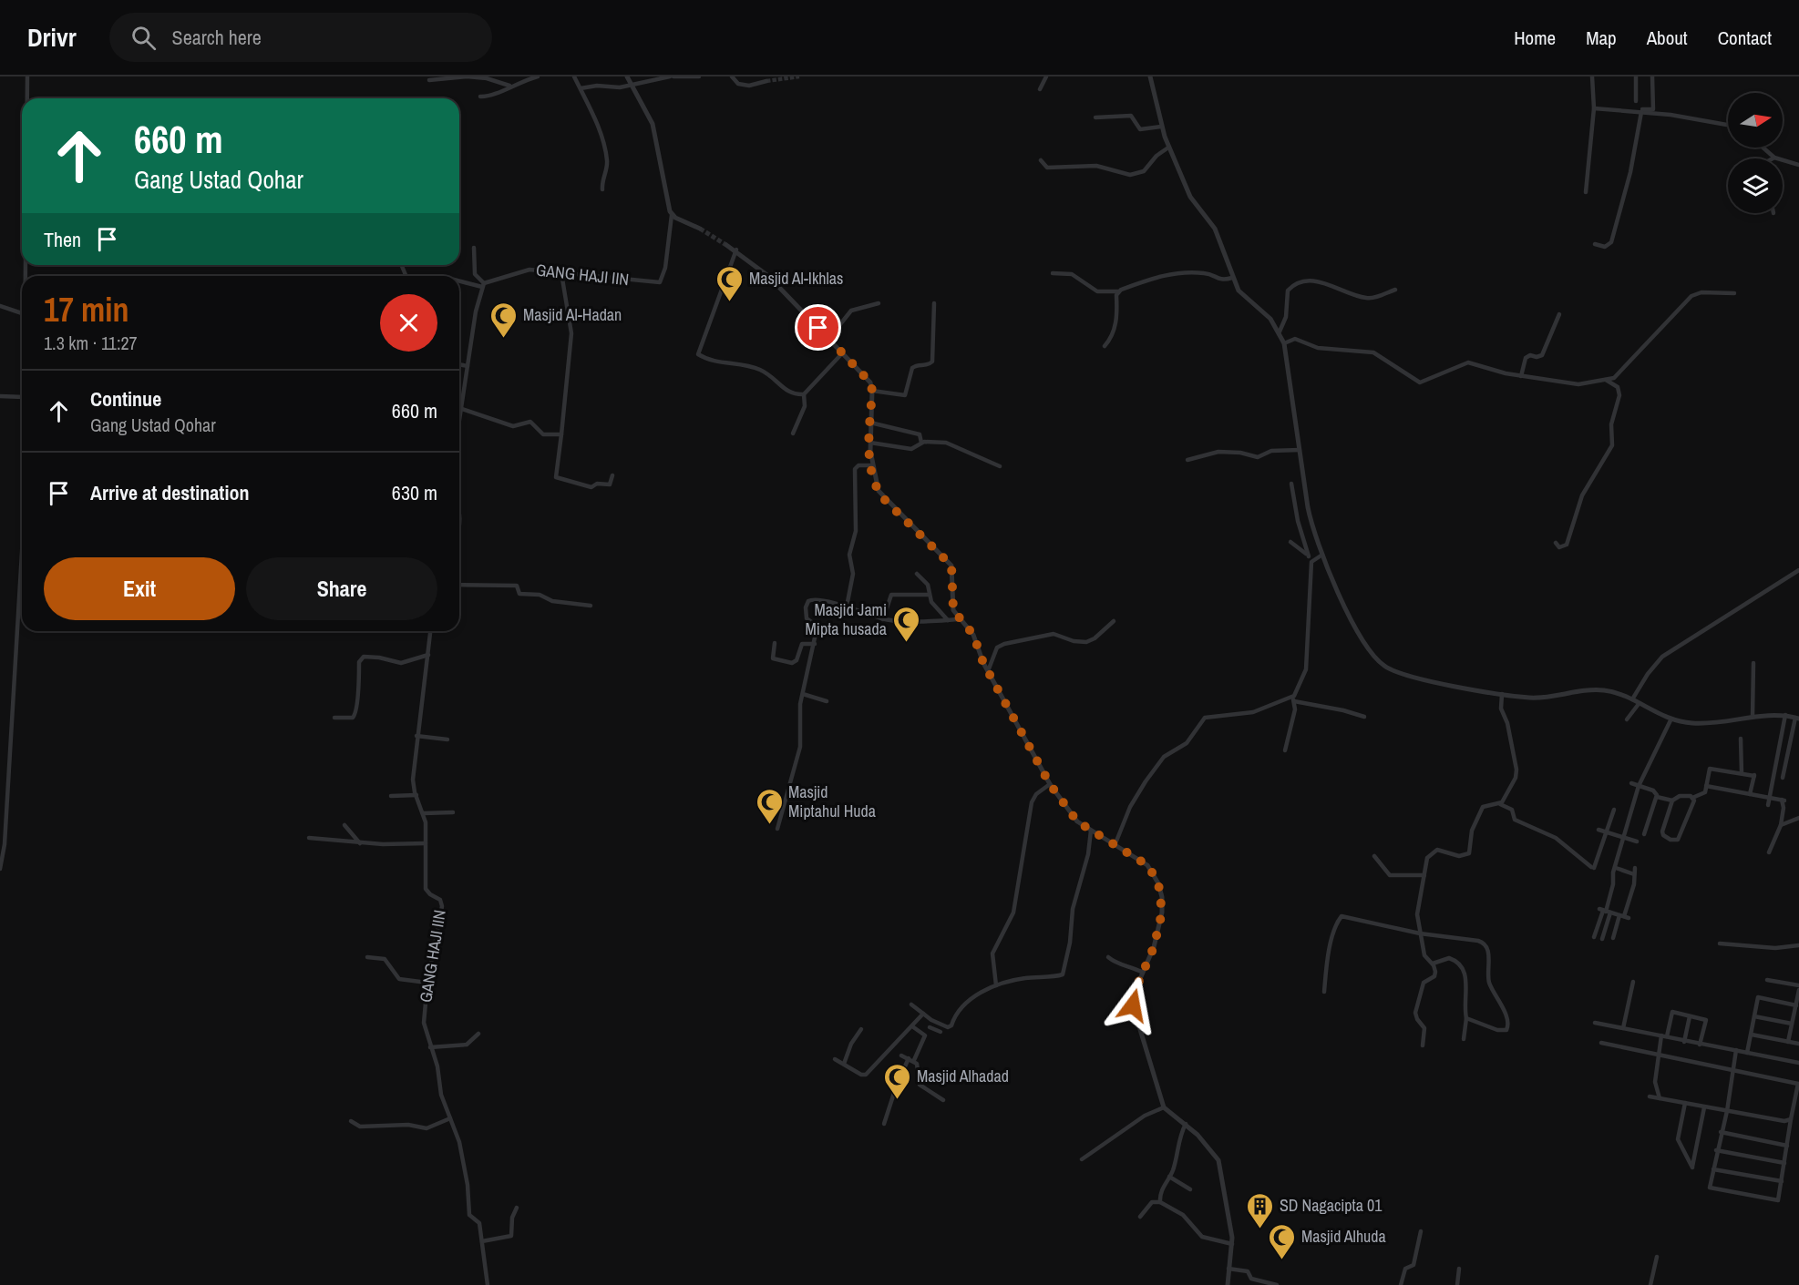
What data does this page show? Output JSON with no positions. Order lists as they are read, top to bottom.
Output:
{
  "streets": {
    "street": ["GANG HAJI IIN"]
  },
  "places": {
    "mosque": [
      "Masjid Al-Ikhlas",
      "Masjid Al-Hadan",
      "Masjid Jami Mipta husada",
      "Masjid Miptahul Huda",
      "Masjid Alhadad",
      "Masjid Alhuda"
    ],
    "building": ["SD Nagacipta 01"]
  },
  "north": "right",
  "page": {
    "header": "Drivr",
    "search": "Search here",
    "nav": [
      "Home",
      "Map",
      "About",
      "Contact"
    ],
    "turn": ["660 m", "Gang Ustad Qohar"],
    "then": "Then",
    "heading": ["17 min", "1.3 km · 11:27"],
    "list": [
      {
        "name": "Continue",
        "note": "Gang Ustad Qohar",
        "value": "660 m"
      },
      {
        "name": "Arrive at destination",
        "value": "630 m"
      }
    ],
    "buttons": ["Exit", "Share"]
  }
}
